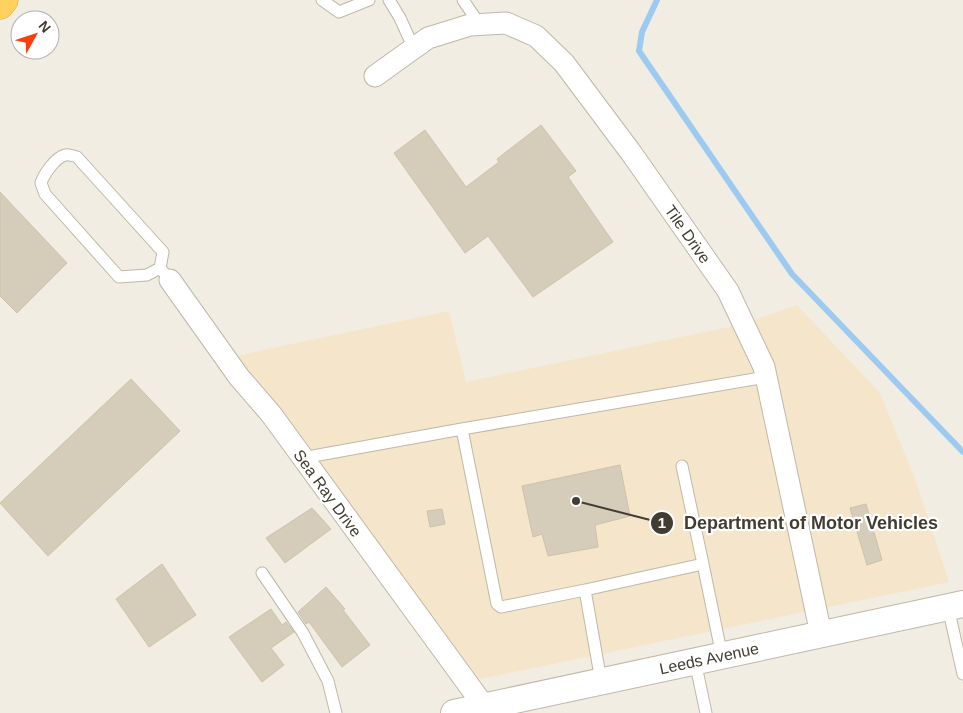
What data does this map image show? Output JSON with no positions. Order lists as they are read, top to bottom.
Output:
{
  "streets": {
    "street": ["Tile Drive", "Sea Ray Drive", "Leeds Avenue"]
  },
  "crossings": [
    ["Tile Drive", "Leeds Avenue"],
    ["Sea Ray Drive", "Leeds Avenue"]
  ],
  "places": ["Department of Motor Vehicles"],
  "north": "top right"
}
